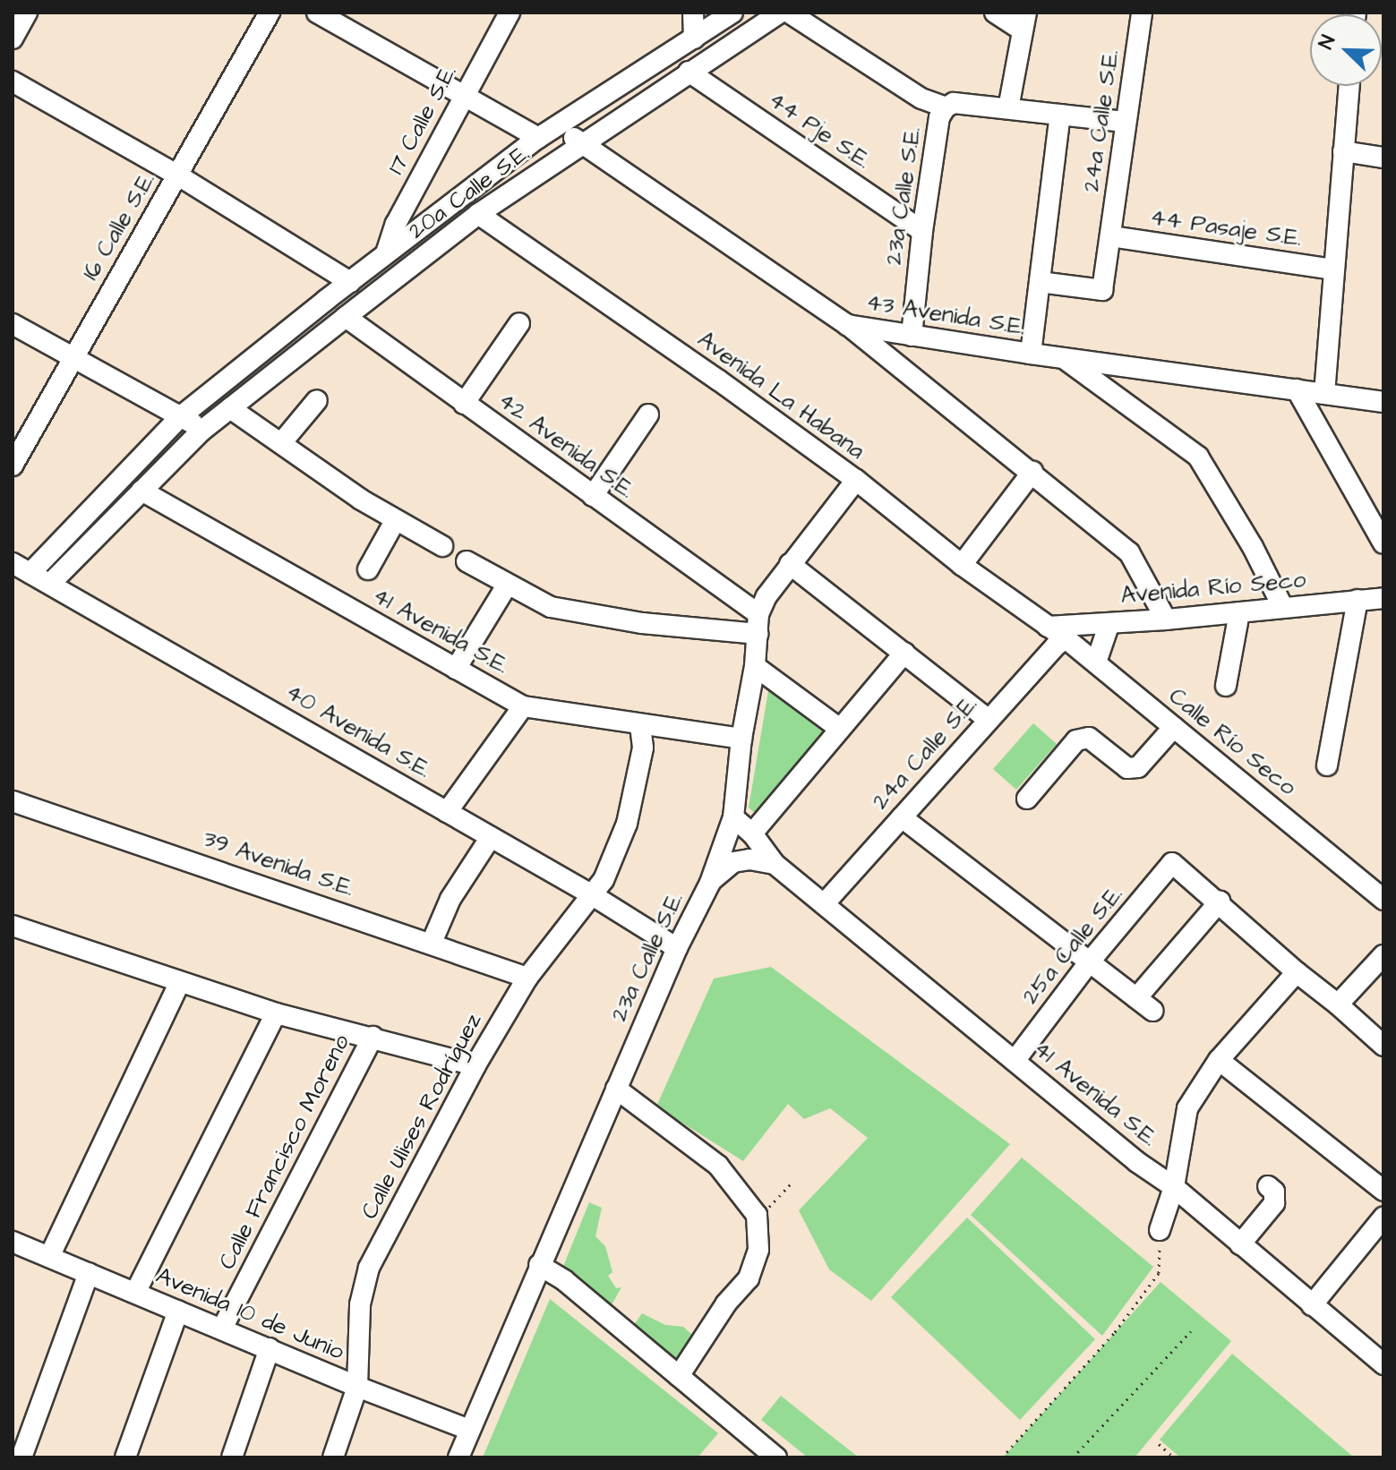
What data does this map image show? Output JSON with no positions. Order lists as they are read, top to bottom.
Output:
{
  "streets": {
    "street": [
      "17 Calle S.E.",
      "24a Calle S.E.",
      "44 Pje S.E.",
      "20a Calle S.E.",
      "23a Calle S.E.",
      "16 Calle S.E.",
      "44 Pasaje S.E.",
      "43 Avenida S.E.",
      "Avenida La Habana",
      "42 Avenida S.E.",
      "Avenida Río Seco",
      "41 Avenida S.E.",
      "40 Avenida S.E.",
      "Calle Río Seco",
      "39 Avenida S.E.",
      "25a Calle S.E.",
      "Calle Ulises Rodríguez",
      "Calle Francisco Moreno",
      "Avenida 10 de Junio"
    ]
  },
  "crossings": [
    ["17 Calle S.E.", "20a Calle S.E."],
    ["24a Calle S.E.", "44 Pasaje S.E."],
    ["24a Calle S.E.", "41 Avenida S.E."],
    ["24a Calle S.E.", "Calle Río Seco"],
    ["44 Pje S.E.", "20a Calle S.E."],
    ["44 Pje S.E.", "23a Calle S.E."],
    ["20a Calle S.E.", "43 Avenida S.E."],
    ["20a Calle S.E.", "Avenida La Habana"],
    ["20a Calle S.E.", "42 Avenida S.E."],
    ["20a Calle S.E.", "41 Avenida S.E."],
    ["20a Calle S.E.", "40 Avenida S.E."],
    ["23a Calle S.E.", "43 Avenida S.E."],
    ["23a Calle S.E.", "Avenida La Habana"],
    ["23a Calle S.E.", "42 Avenida S.E."],
    ["23a Calle S.E.", "41 Avenida S.E."],
    ["23a Calle S.E.", "40 Avenida S.E."],
    ["23a Calle S.E.", "Avenida 10 de Junio"],
    ["Avenida La Habana", "Avenida Río Seco"],
    ["Avenida La Habana", "Calle Río Seco"],
    ["Avenida Río Seco", "Calle Río Seco"],
    ["41 Avenida S.E.", "25a Calle S.E."],
    ["41 Avenida S.E.", "Calle Ulises Rodríguez"],
    ["40 Avenida S.E.", "Calle Ulises Rodríguez"],
    ["39 Avenida S.E.", "Calle Ulises Rodríguez"],
    ["Calle Ulises Rodríguez", "Avenida 10 de Junio"],
    ["Calle Francisco Moreno", "Avenida 10 de Junio"]
  ],
  "north": "top left"
}
